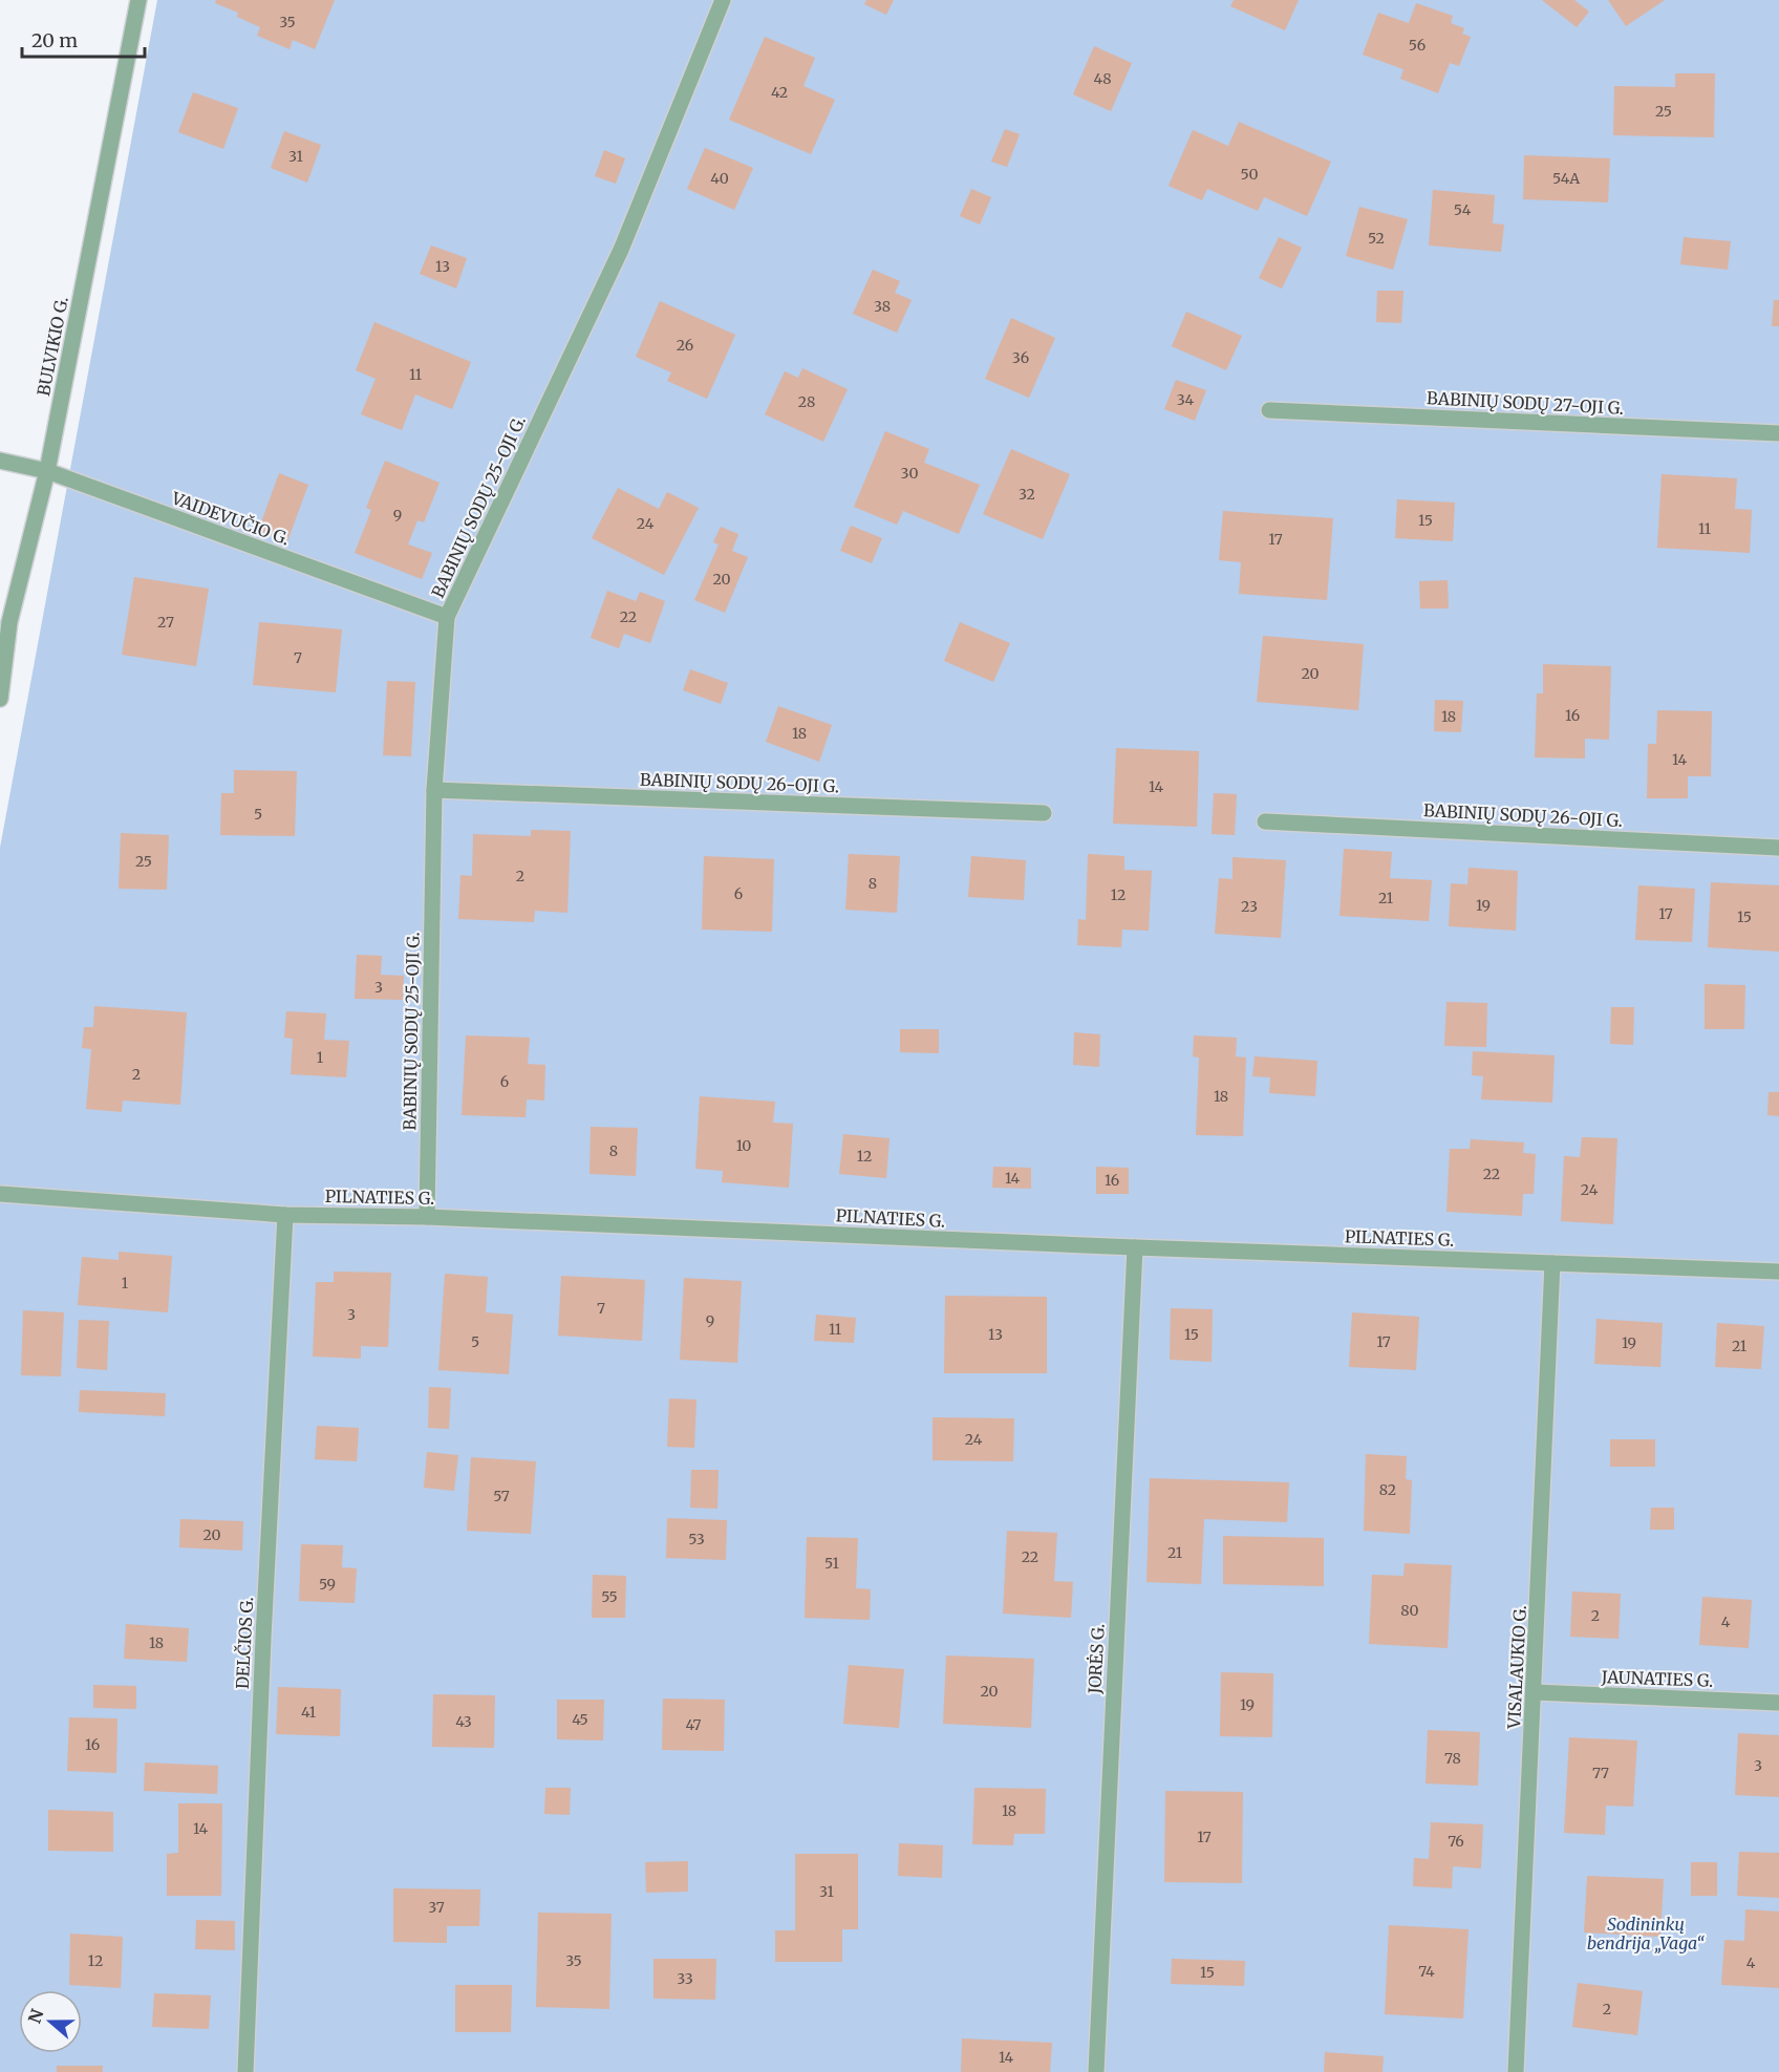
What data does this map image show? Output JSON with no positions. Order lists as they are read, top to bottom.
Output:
{
  "streets": {
    "street": [
      "BULVIKIO G.",
      "BABINIŲ SODŲ 27-OJI G.",
      "BABINIŲ SODŲ 25-OJI G.",
      "VAIDEVUČIO G.",
      "BABINIŲ SODŲ 26-OJI G.",
      "PILNATIES G.",
      "DELČIOS G.",
      "JORĖS G.",
      "VISALAUKIO G.",
      "JAUNATIES G."
    ]
  },
  "crossings": [
    ["BULVIKIO G.", "VAIDEVUČIO G."],
    ["BABINIŲ SODŲ 25-OJI G.", "VAIDEVUČIO G."],
    ["BABINIŲ SODŲ 25-OJI G.", "BABINIŲ SODŲ 26-OJI G."],
    ["BABINIŲ SODŲ 25-OJI G.", "PILNATIES G."],
    ["PILNATIES G.", "DELČIOS G."],
    ["PILNATIES G.", "JORĖS G."],
    ["PILNATIES G.", "VISALAUKIO G."],
    ["VISALAUKIO G.", "JAUNATIES G."]
  ],
  "parks": ["Sodininkų bendrija „Vaga“"],
  "house_numbers": [
    "35",
    "56",
    "48",
    "42",
    "25",
    "31",
    "50",
    "40",
    "54A",
    "54",
    "52",
    "13",
    "38",
    "26",
    "36",
    "11",
    "34",
    "28",
    "30",
    "32",
    "9",
    "15",
    "24",
    "11",
    "17",
    "20",
    "22",
    "27",
    "7",
    "20",
    "16",
    "18",
    "18",
    "14",
    "14",
    "5",
    "25",
    "2",
    "8",
    "6",
    "12",
    "21",
    "19",
    "23",
    "17",
    "15",
    "3",
    "1",
    "2",
    "6",
    "18",
    "10",
    "8",
    "12",
    "22",
    "14",
    "16",
    "24",
    "1",
    "7",
    "3",
    "9",
    "11",
    "13",
    "15",
    "5",
    "17",
    "19",
    "21",
    "24",
    "82",
    "57",
    "20",
    "53",
    "21",
    "22",
    "51",
    "59",
    "55",
    "80",
    "2",
    "4",
    "18",
    "20",
    "19",
    "41",
    "45",
    "43",
    "47",
    "16",
    "78",
    "3",
    "77",
    "18",
    "14",
    "17",
    "76",
    "31",
    "37",
    "12",
    "35",
    "4",
    "74",
    "15",
    "33",
    "2",
    "14"
  ],
  "scale_bar": "20 m",
  "north": "left"
}
